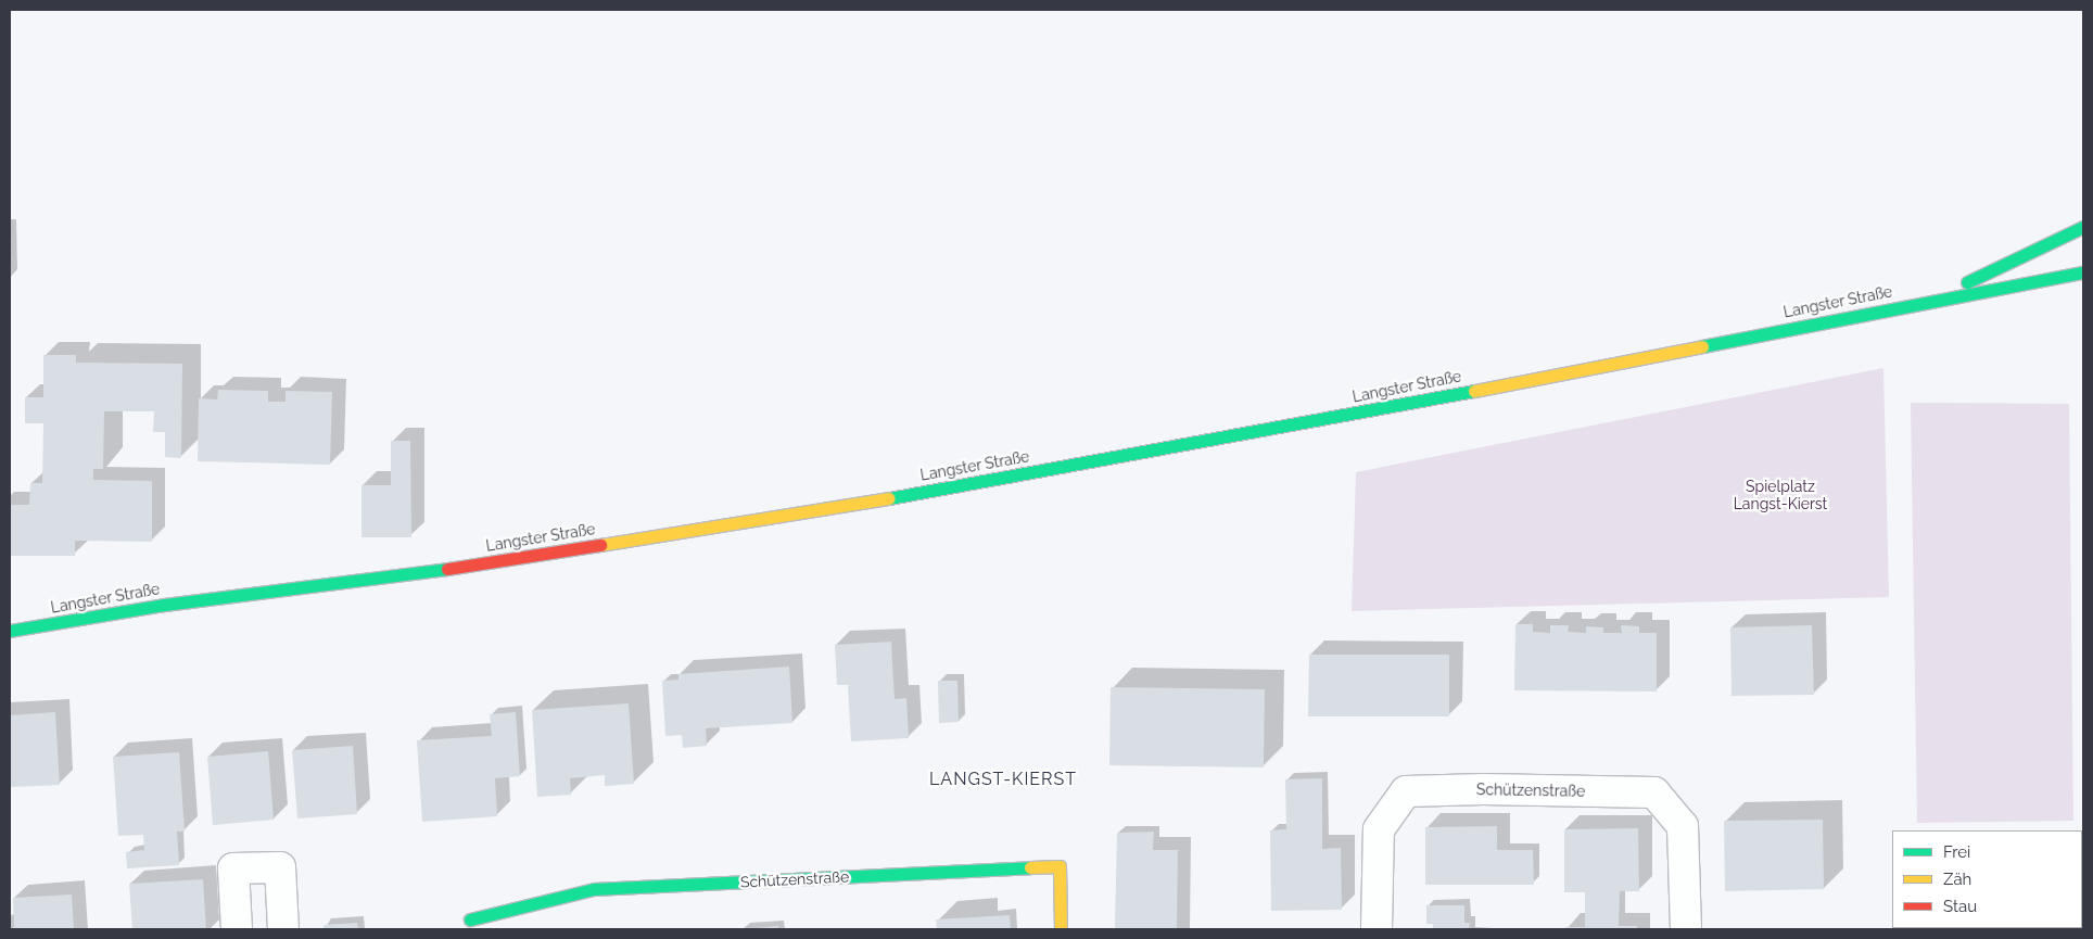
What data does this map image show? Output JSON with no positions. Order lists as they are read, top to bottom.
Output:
{
  "streets": {
    "street": ["Langster Straße", "Schützenstraße"]
  },
  "districts": ["LANGST-KIERST"],
  "parks": ["Spielplatz Langst-Kierst"],
  "legend": ["Frei", "Zäh", "Stau"]
}
